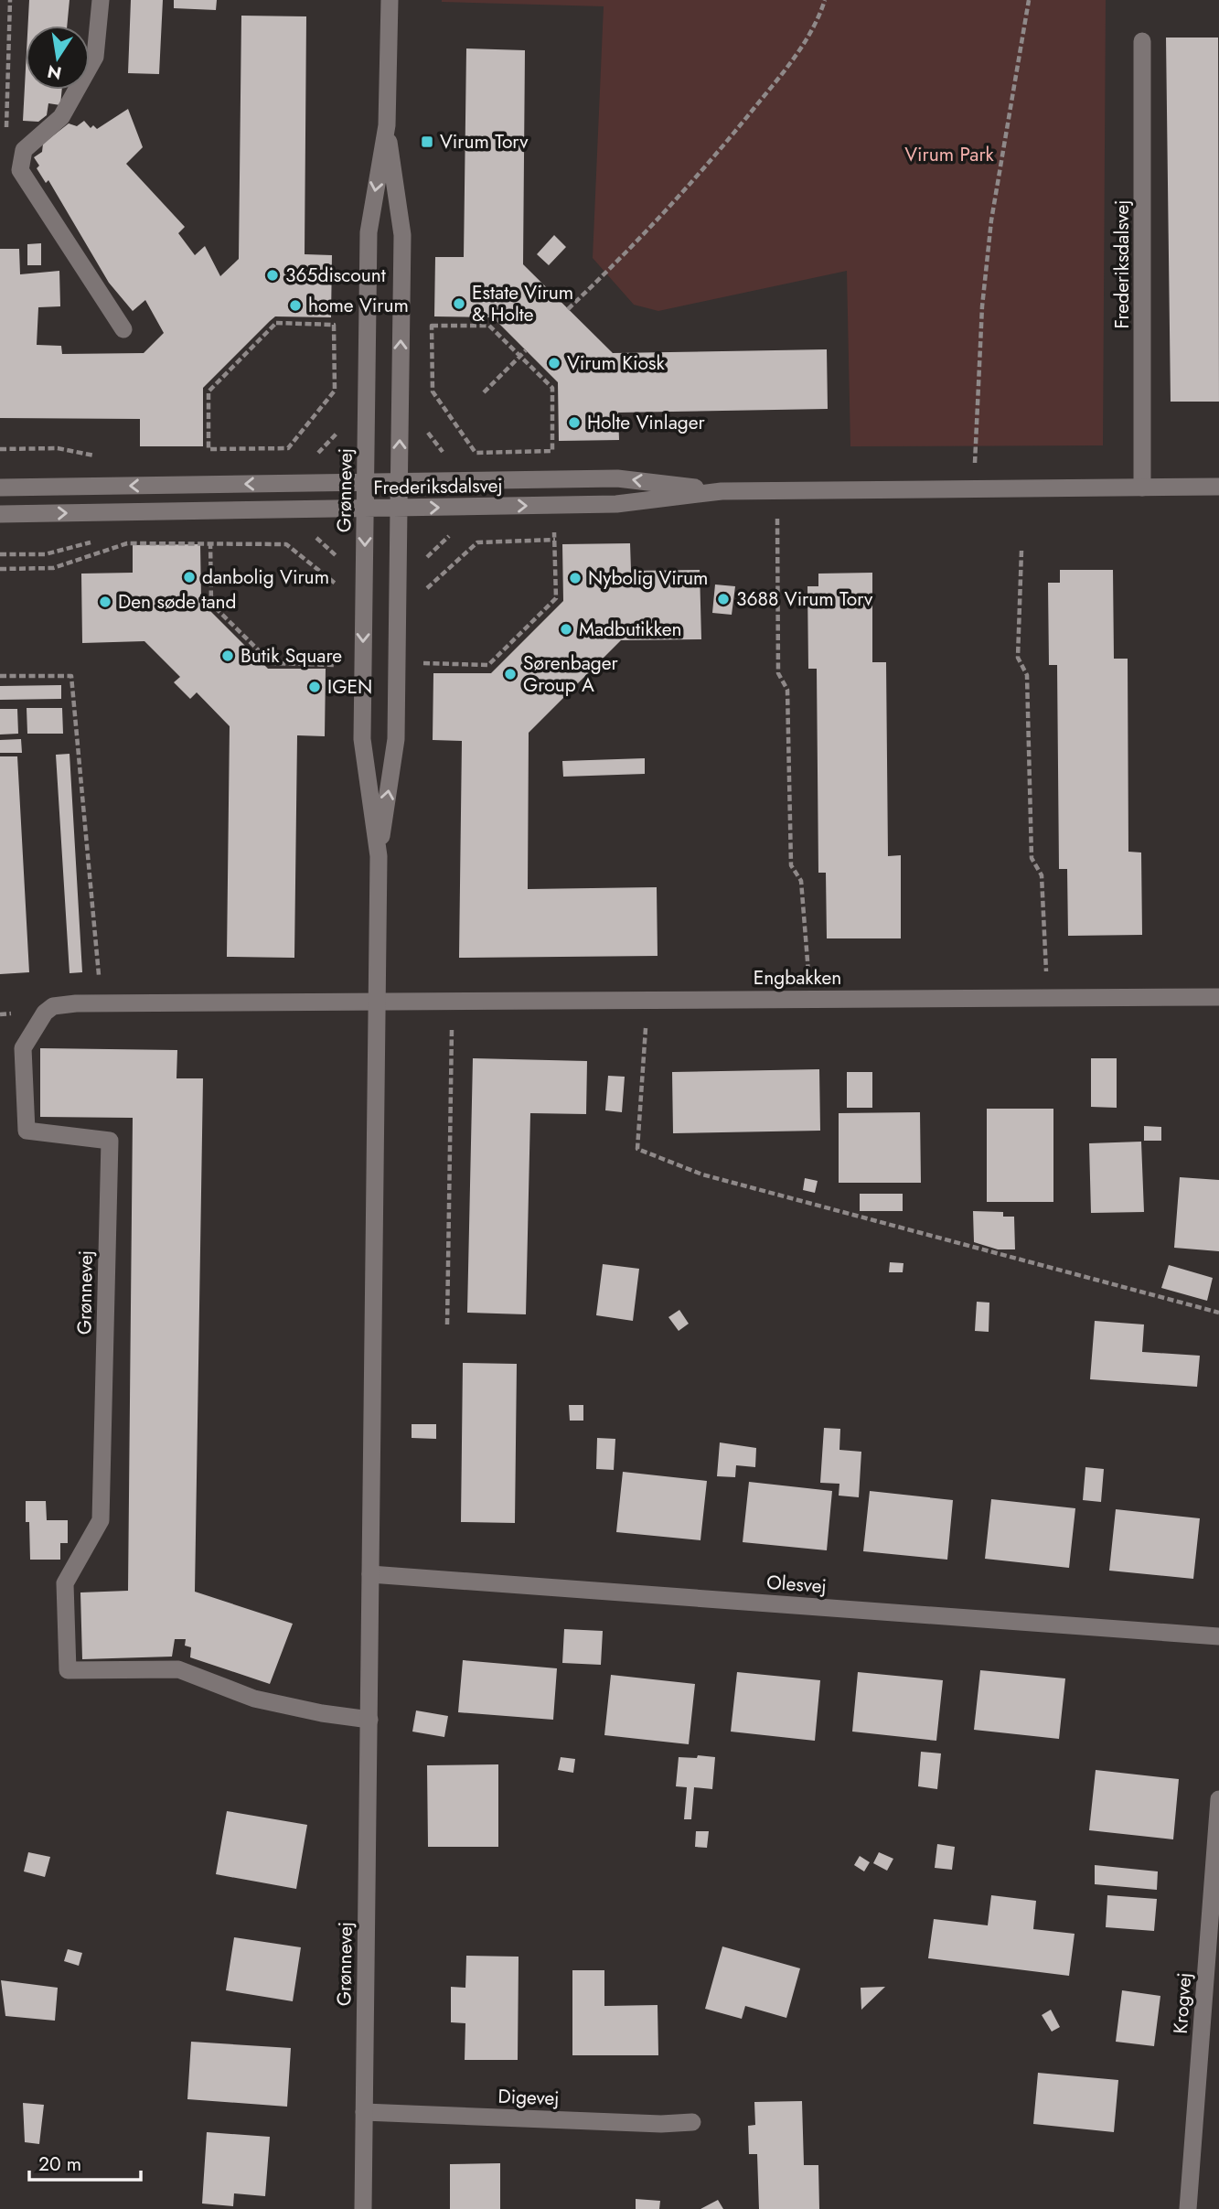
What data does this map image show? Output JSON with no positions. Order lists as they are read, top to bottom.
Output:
{
  "streets": {
    "street": [
      "Frederiksdalsvej",
      "Grønnevej",
      "Engbakken",
      "Olesvej",
      "Krogvej",
      "Digevej"
    ]
  },
  "crossings": [
    ["Frederiksdalsvej", "Grønnevej"],
    ["Grønnevej", "Engbakken"],
    ["Grønnevej", "Olesvej"],
    ["Grønnevej", "Digevej"]
  ],
  "parks": ["Virum Park"],
  "places": {
    "transit": ["Virum Torv"],
    "other": [
      "365discount",
      "Estate Virum & Holte",
      "home Virum",
      "Virum Kiosk",
      "Holte Vinlager",
      "danbolig Virum",
      "Nybolig Virum",
      "3688 Virum Torv",
      "Den søde tand",
      "Madbutikken",
      "Butik Square",
      "Sørenbager Group A",
      "IGEN"
    ]
  },
  "scale_bar": "20 m",
  "north": "bottom"
}
